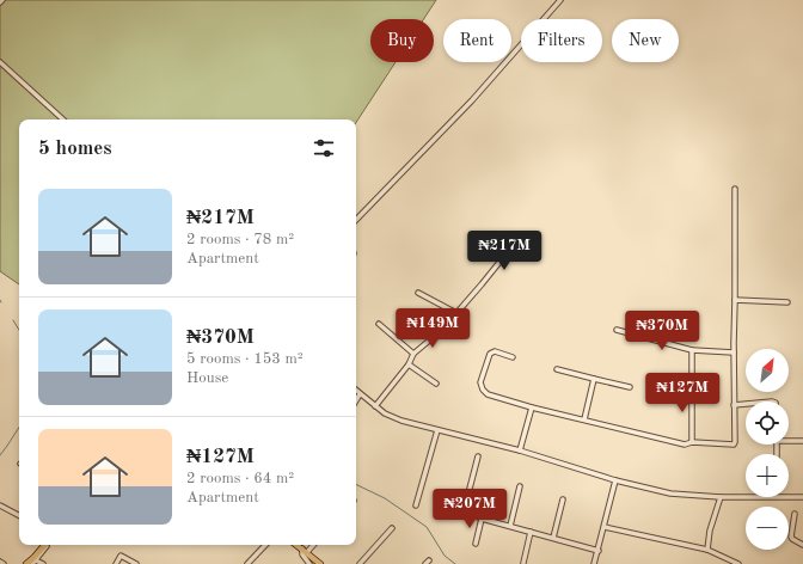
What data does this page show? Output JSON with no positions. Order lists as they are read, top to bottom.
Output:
{
  "north": "top right",
  "page": {
    "chip": [
      "Buy",
      "Rent",
      "Filters",
      "New"
    ],
    "heading": "5 homes",
    "list": [
      {
        "name": "₦217M",
        "note": "2 rooms · 78 m² · Apartment"
      },
      {
        "name": "₦370M",
        "note": "5 rooms · 153 m² · House"
      },
      {
        "name": "₦127M",
        "note": "2 rooms · 64 m² · Apartment"
      }
    ],
    "price": [
      "₦217M",
      "₦149M",
      "₦370M",
      "₦127M",
      "₦207M"
    ],
    "map_buttons": ["+", "−"]
  }
}
